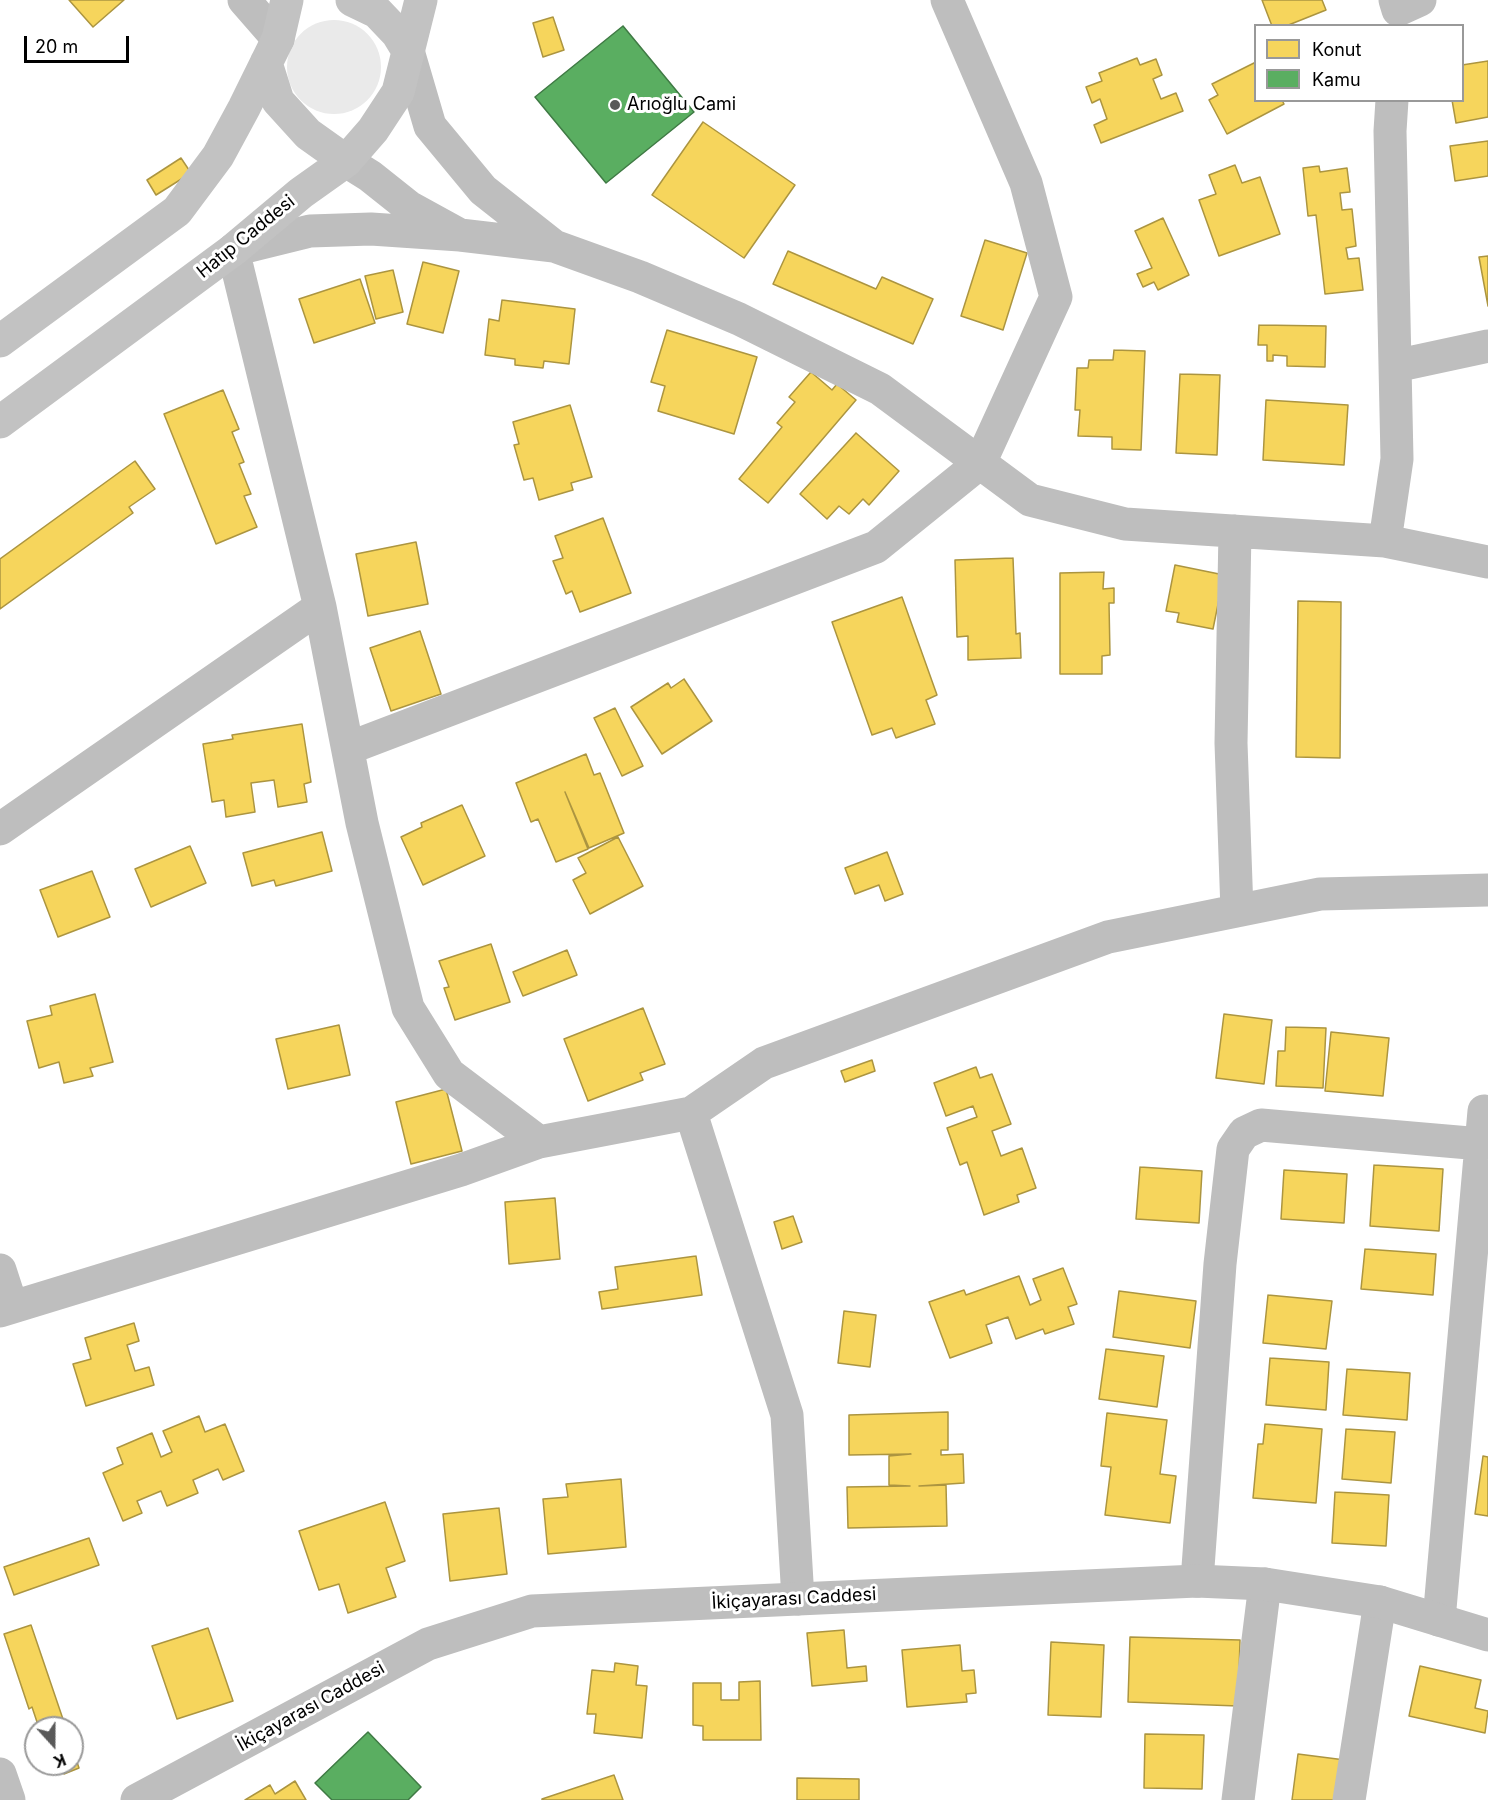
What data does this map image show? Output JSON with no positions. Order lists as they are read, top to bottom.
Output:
{
  "streets": {
    "main road": ["Hatıp Caddesi"],
    "street": ["İkiçayarası Caddesi"]
  },
  "places": ["Arıoğlu Cami"],
  "legend": ["Konut", "Kamu"],
  "scale_bar": "20 m",
  "north": "bottom"
}
